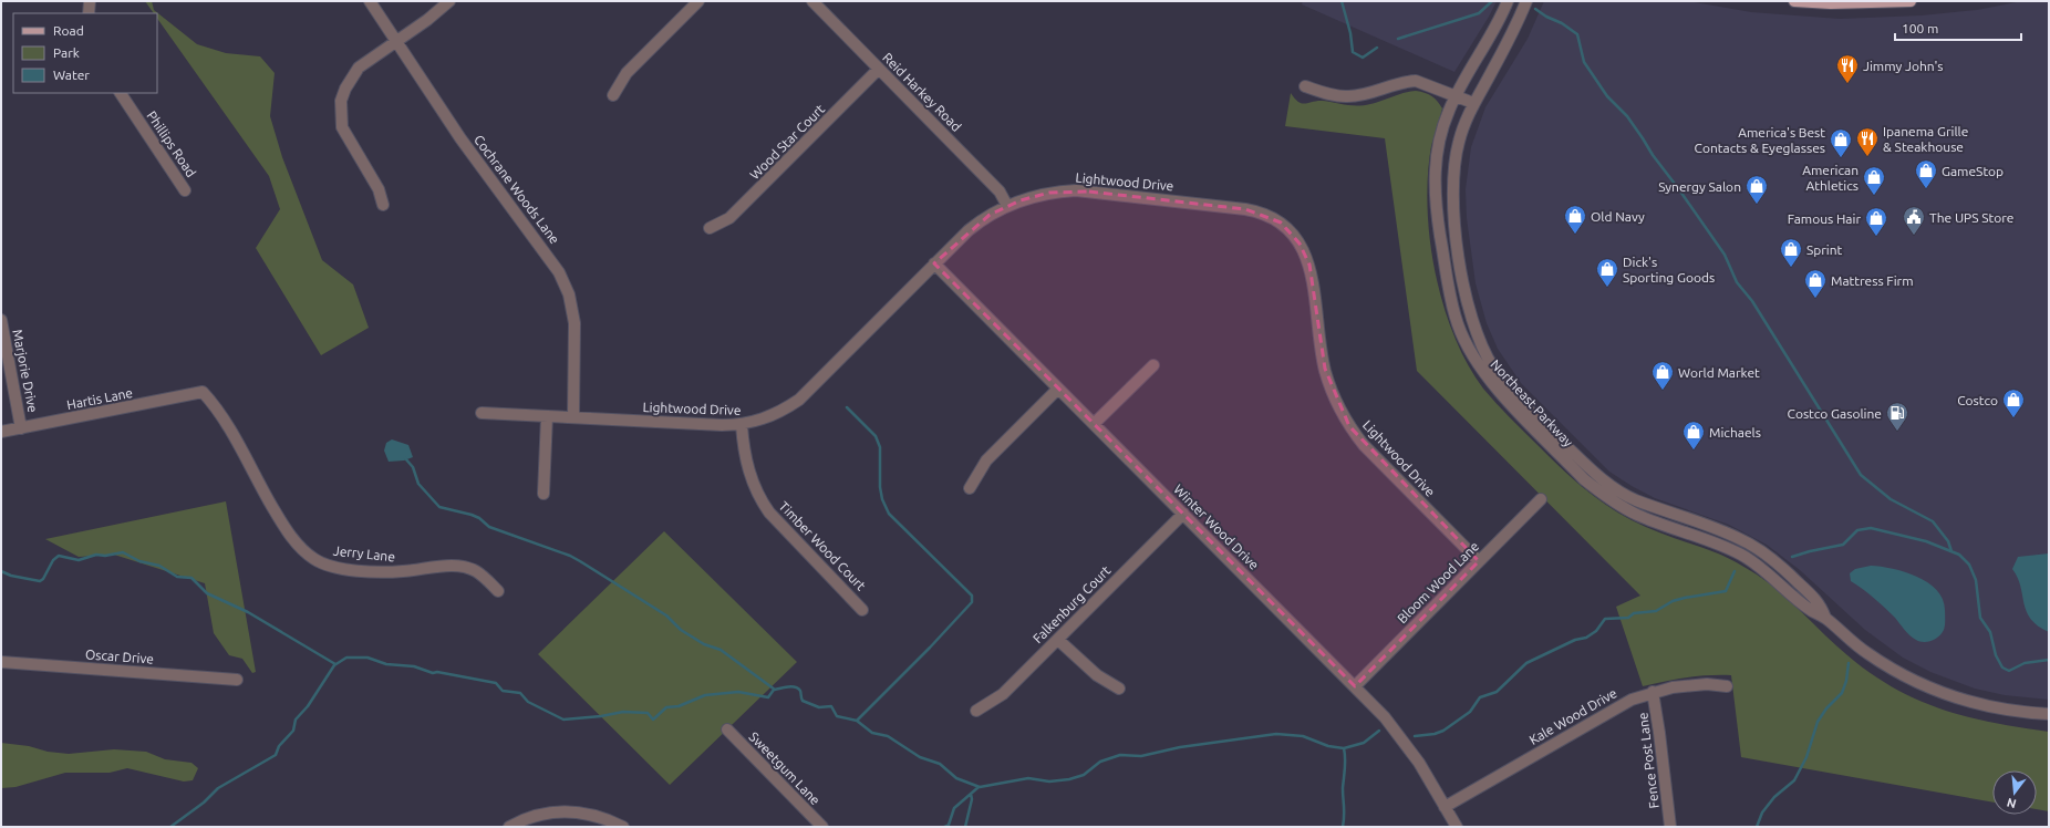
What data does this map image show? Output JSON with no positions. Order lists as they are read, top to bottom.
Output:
{
  "streets": {
    "street": [
      "Reid Harkey Road",
      "Wood Star Court",
      "Phillips Road",
      "Lightwood Drive",
      "Cochrane Woods Lane",
      "Marjorie Drive",
      "Hartis Lane",
      "Northeast Parkway",
      "Winter Wood Drive",
      "Timber Wood Court",
      "Jerry Lane",
      "Bloom Wood Lane",
      "Falkenburg Court",
      "Oscar Drive",
      "Kale Wood Drive",
      "Fence Post Lane",
      "Sweetgum Lane"
    ]
  },
  "crossings": [
    ["Reid Harkey Road", "Wood Star Court"],
    ["Reid Harkey Road", "Lightwood Drive"],
    ["Lightwood Drive", "Cochrane Woods Lane"],
    ["Lightwood Drive", "Winter Wood Drive"],
    ["Lightwood Drive", "Timber Wood Court"],
    ["Lightwood Drive", "Bloom Wood Lane"],
    ["Marjorie Drive", "Hartis Lane"],
    ["Hartis Lane", "Jerry Lane"],
    ["Winter Wood Drive", "Bloom Wood Lane"],
    ["Winter Wood Drive", "Falkenburg Court"],
    ["Winter Wood Drive", "Kale Wood Drive"],
    ["Kale Wood Drive", "Fence Post Lane"]
  ],
  "places": {
    "restaurant": ["Jimmy John's", "Ipanema Grille & Steakhouse"],
    "shop": [
      "America's Best Contacts & Eyeglasses",
      "GameStop",
      "American Athletics",
      "Synergy Salon",
      "Old Navy",
      "Famous Hair",
      "Sprint",
      "Dick's Sporting Goods",
      "Mattress Firm",
      "World Market",
      "Costco",
      "Michaels"
    ],
    "public building": ["The UPS Store"],
    "fuel station": ["Costco Gasoline"]
  },
  "legend": ["Road", "Park", "Water"],
  "scale_bar": "100 m",
  "north": "bottom"
}
